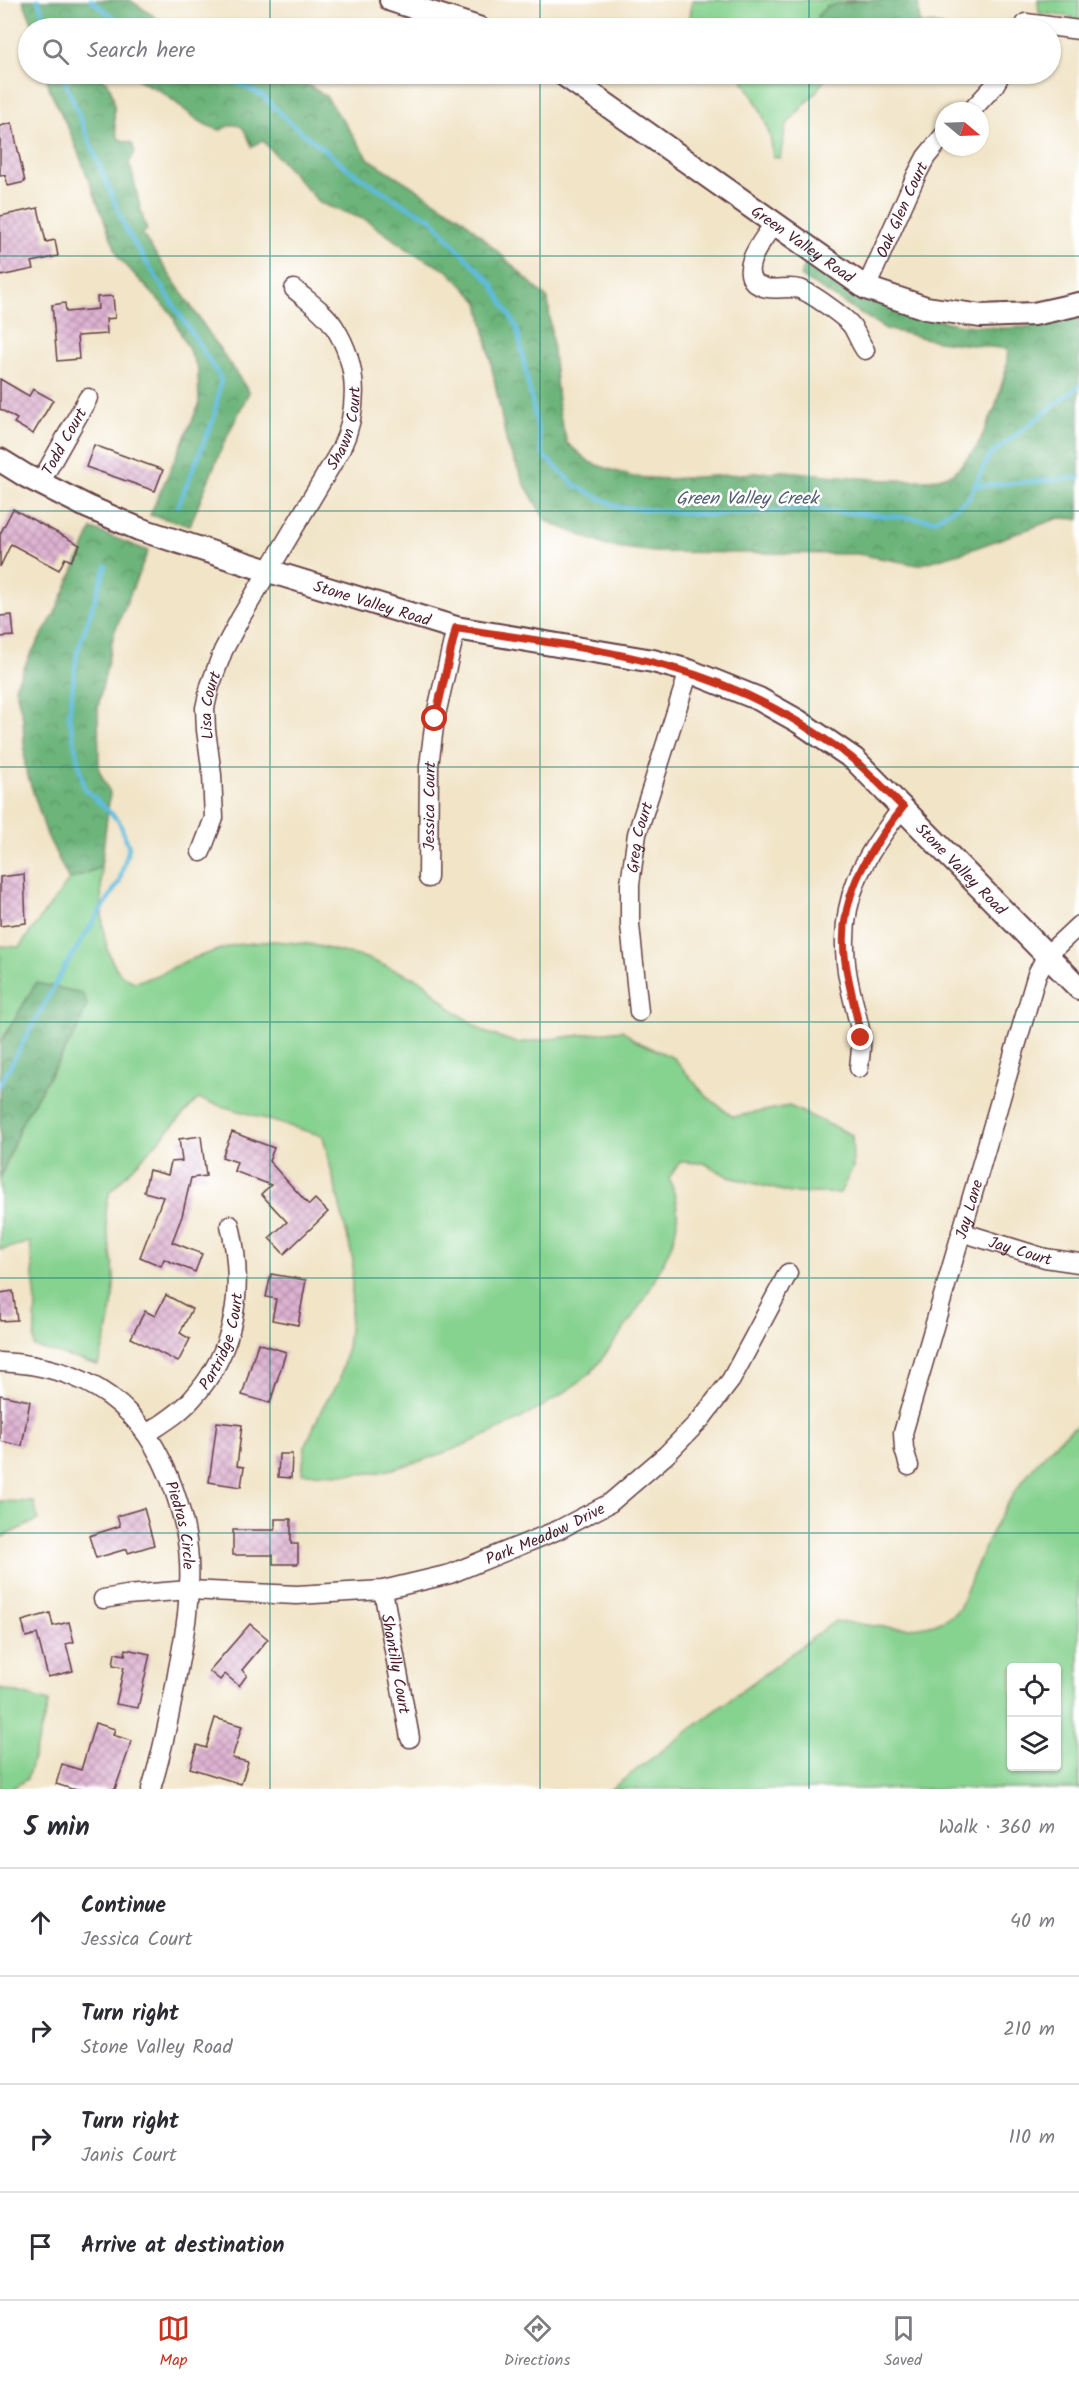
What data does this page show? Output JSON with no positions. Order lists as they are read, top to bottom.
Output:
{
  "streets": {
    "street": [
      "Oak Glen Court",
      "Green Valley Road",
      "Shawn Court",
      "Todd Court",
      "Stone Valley Road",
      "Lisa Court",
      "Jessica Court",
      "Greg Court",
      "Jay Lane",
      "Jay Court",
      "Partridge Court",
      "Piedras Circle",
      "Park Meadow Drive",
      "Shantilly Court"
    ]
  },
  "crossings": [
    ["Oak Glen Court", "Green Valley Road"],
    ["Shawn Court", "Stone Valley Road"],
    ["Shawn Court", "Lisa Court"],
    ["Todd Court", "Stone Valley Road"],
    ["Stone Valley Road", "Lisa Court"],
    ["Stone Valley Road", "Jessica Court"],
    ["Stone Valley Road", "Greg Court"],
    ["Stone Valley Road", "Jay Lane"],
    ["Jay Lane", "Jay Court"],
    ["Partridge Court", "Piedras Circle"],
    ["Piedras Circle", "Park Meadow Drive"],
    ["Park Meadow Drive", "Shantilly Court"]
  ],
  "water": ["Green Valley Creek"],
  "north": "right",
  "page": {
    "search": "Search here",
    "heading": ["5 min", "Walk · 360 m"],
    "list": [
      ["Continue", "Jessica Court", "40 m"],
      ["Turn right", "Stone Valley Road", "210 m"],
      ["Turn right", "Janis Court", "110 m"],
      "Arrive at destination"
    ],
    "nav": ["Map", "Directions", "Saved"]
  }
}
